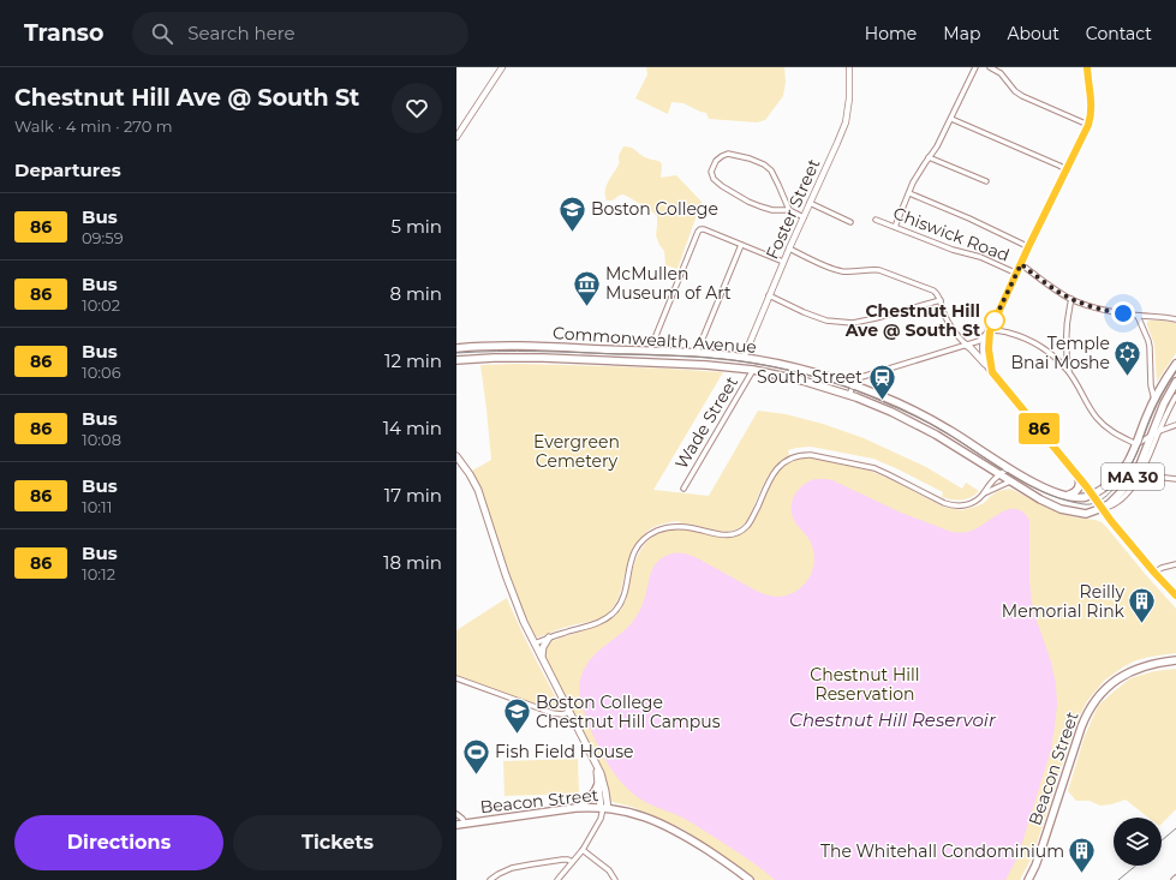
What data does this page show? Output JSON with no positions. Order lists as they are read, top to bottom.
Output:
{
  "streets": {
    "main road": ["Commonwealth Avenue", "MA 30", "Beacon Street"],
    "street": ["Foster Street", "Chiswick Road", "Wade Street"]
  },
  "crossings": [
    ["Foster Street", "Commonwealth Avenue"],
    ["Commonwealth Avenue", "Wade Street"]
  ],
  "water": ["Chestnut Hill Reservoir"],
  "parks": ["Evergreen Cemetery", "Chestnut Hill Reservation"],
  "places": {
    "school or university": ["Boston College", "Boston College Chestnut Hill Campus"],
    "museum": ["McMullen Museum of Art"],
    "other": ["Chestnut Hill Ave @ South St"],
    "synagogue": ["Temple Bnai Moshe"],
    "station": ["South Street"],
    "building": ["Reilly Memorial Rink", "The Whitehall Condominium"],
    "sports": ["Fish Field House"]
  },
  "lines": ["bus line 86"],
  "page": {
    "header": "Transo",
    "search": "Search here",
    "nav": [
      "Home",
      "Map",
      "About",
      "Contact"
    ],
    "heading": [
      ["Chestnut Hill Ave @ South St", "Walk · 4 min · 270 m"],
      "Departures"
    ],
    "on_map": "86",
    "list": [
      {
        "mark": "86",
        "name": "Bus",
        "note": "09:59",
        "value": "5 min"
      },
      {
        "mark": "86",
        "name": "Bus",
        "note": "10:02",
        "value": "8 min"
      },
      {
        "mark": "86",
        "name": "Bus",
        "note": "10:06",
        "value": "12 min"
      },
      {
        "mark": "86",
        "name": "Bus",
        "note": "10:08",
        "value": "14 min"
      },
      {
        "mark": "86",
        "name": "Bus",
        "note": "10:11",
        "value": "17 min"
      },
      {
        "mark": "86",
        "name": "Bus",
        "note": "10:12",
        "value": "18 min"
      }
    ],
    "buttons": ["Directions", "Tickets"]
  }
}
